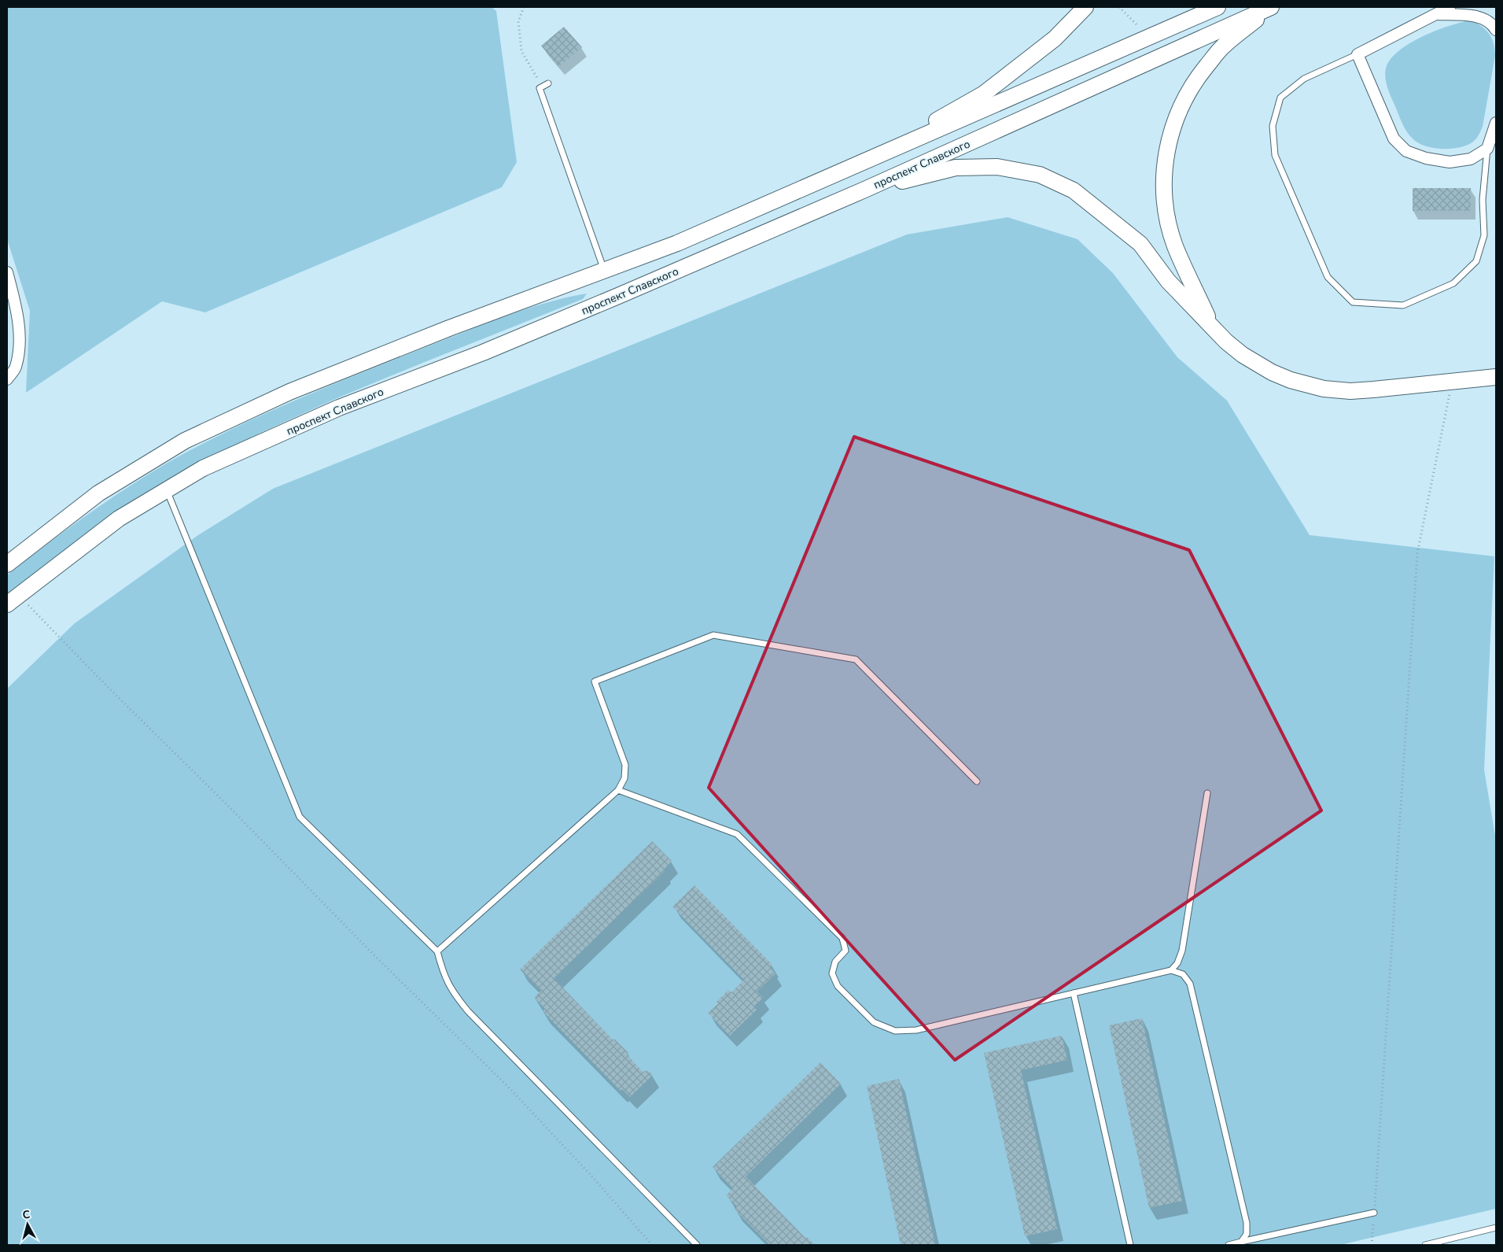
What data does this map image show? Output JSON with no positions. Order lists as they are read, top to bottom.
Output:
{
  "streets": {
    "main road": ["проспект Славского"]
  },
  "north": "top"
}
